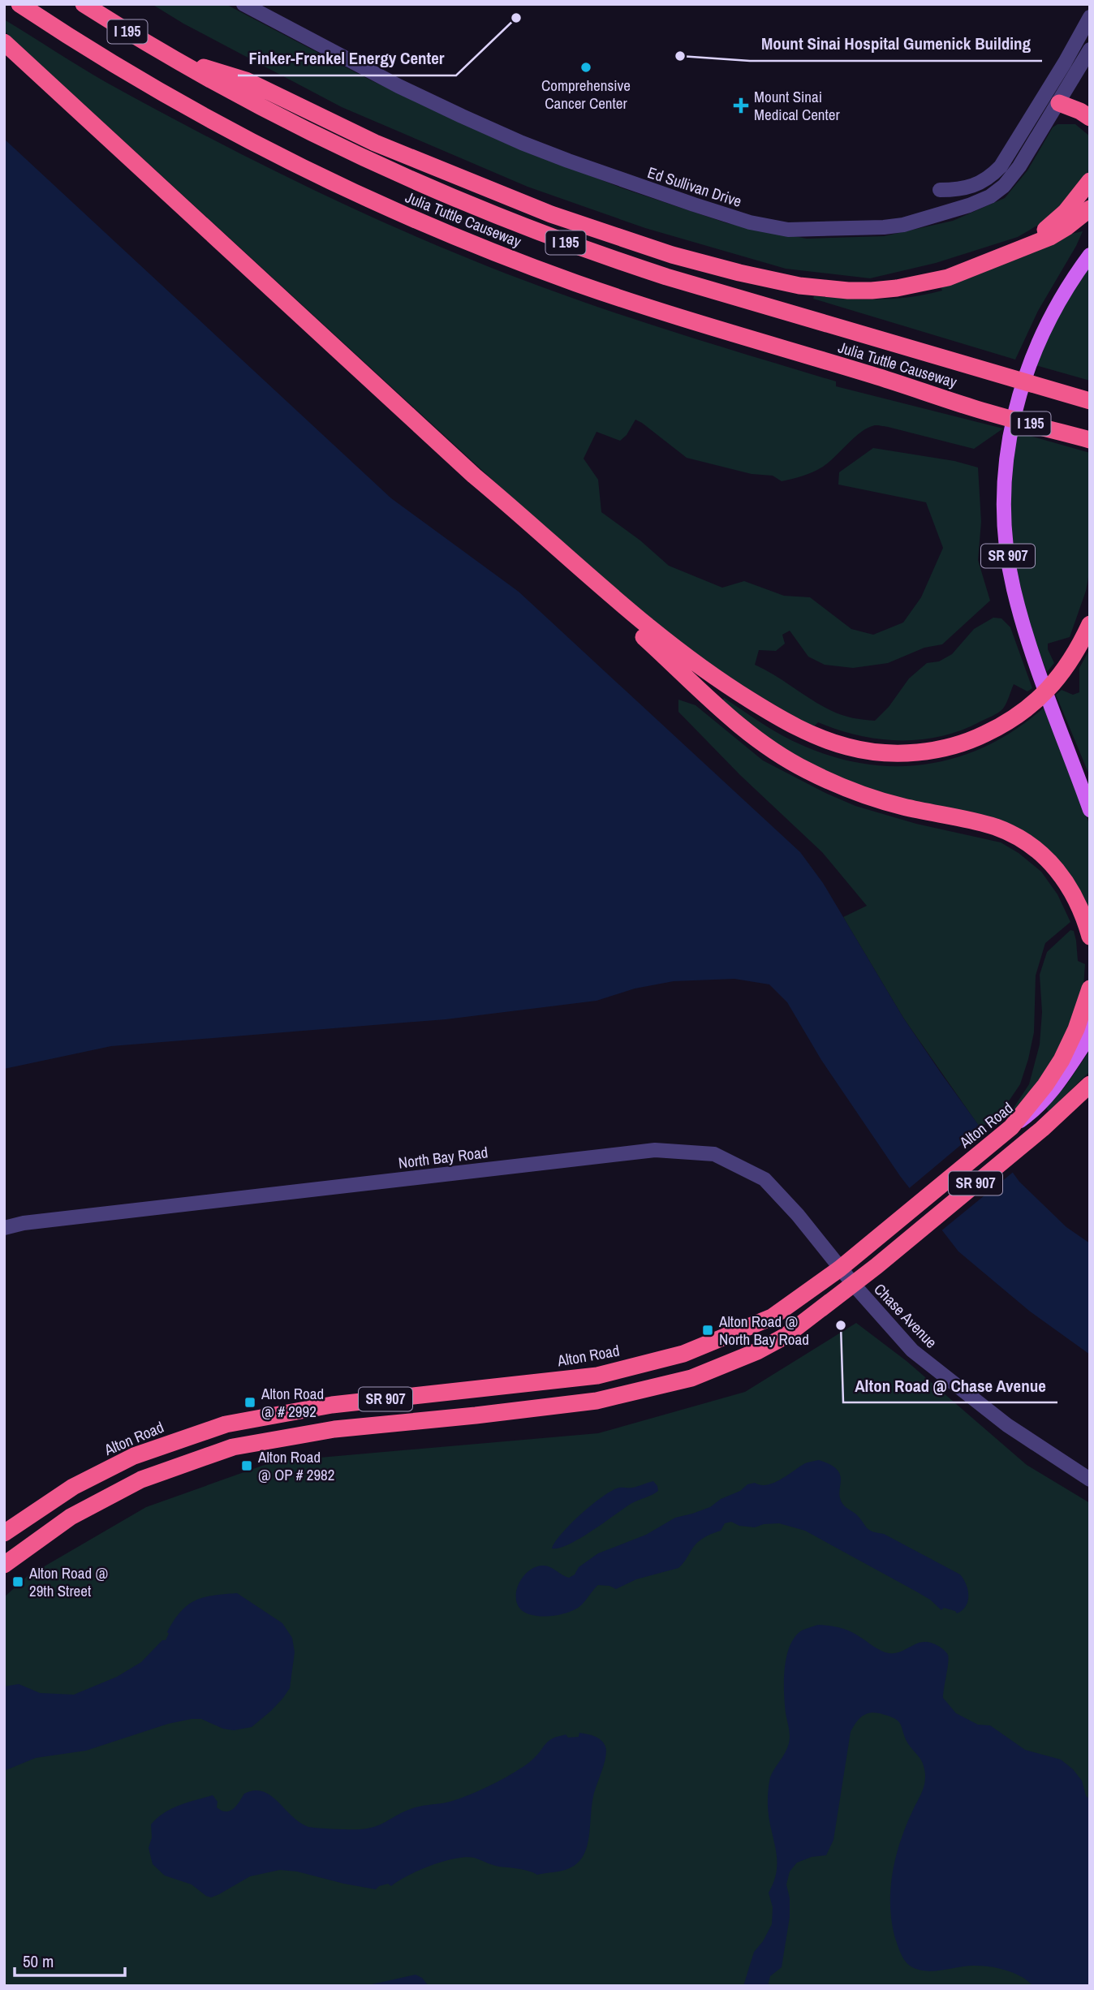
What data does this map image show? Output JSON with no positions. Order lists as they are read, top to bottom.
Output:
{
  "streets": {
    "highway": [
      "I 195",
      "Julia Tuttle Causeway",
      "SR 907",
      "Alton Road"
    ],
    "street": ["Ed Sullivan Drive", "North Bay Road", "Chase Avenue"]
  },
  "crossings": [
    ["SR 907", "Alton Road"],
    ["SR 907", "Chase Avenue"],
    ["Alton Road", "North Bay Road"],
    ["Alton Road", "Chase Avenue"],
    ["North Bay Road", "Chase Avenue"]
  ],
  "places": {
    "other": [
      "Finker-Frenkel Energy Center",
      "Mount Sinai Hospital Gumenick Building",
      "Comprehensive Cancer Center",
      "Alton Road @ Chase Avenue"
    ],
    "health": ["Mount Sinai Medical Center"],
    "transit": [
      "Alton Road @ North Bay Road",
      "Alton Road @ # 2992",
      "Alton Road @ OP # 2982",
      "Alton Road @ 29th Street"
    ]
  },
  "scale_bar": "50 m"
}
